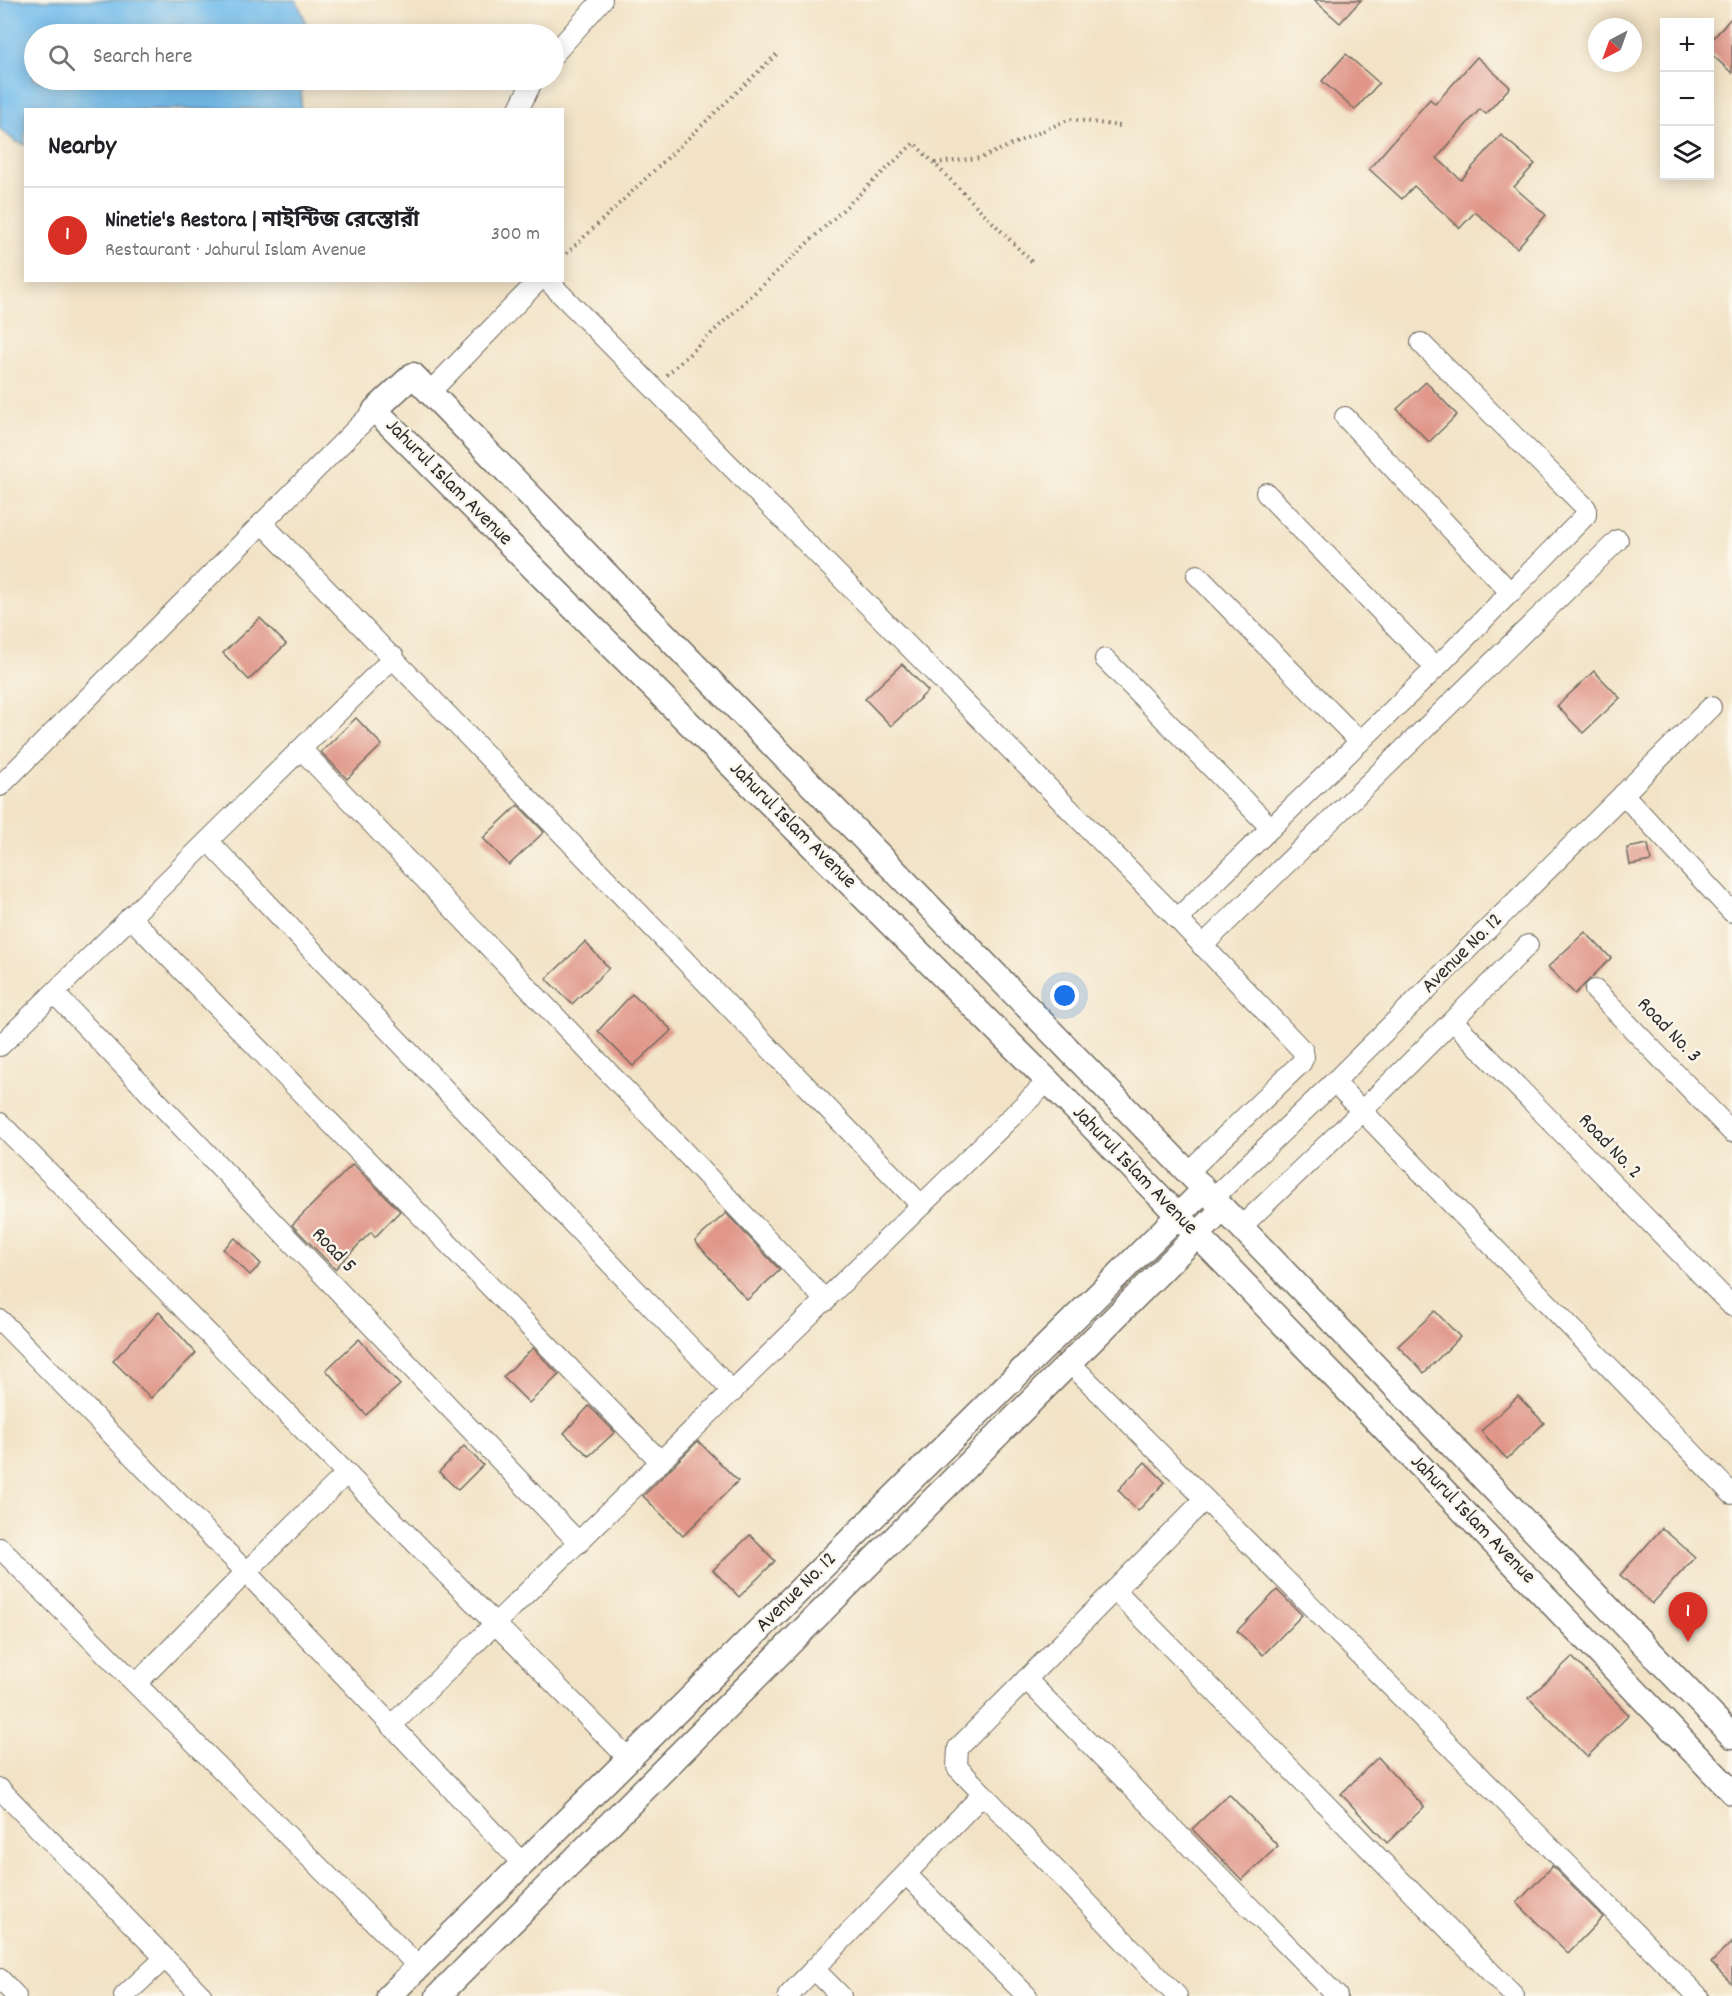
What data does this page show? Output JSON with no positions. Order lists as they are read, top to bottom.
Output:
{
  "streets": {
    "street": [
      "Jahurul Islam Avenue",
      "Avenue No. 12",
      "Road No. 3",
      "Road No. 2",
      "Road 5"
    ]
  },
  "crossings": [
    ["Jahurul Islam Avenue", "Avenue No. 12"],
    ["Avenue No. 12", "Road No. 2"]
  ],
  "north": "bottom left",
  "page": {
    "map_buttons": ["+", "−"],
    "search": "Search here",
    "heading": "Nearby",
    "list": [
      {
        "mark": "1",
        "name": "Ninetie's Restora | নাইন্টিজ রেস্তোরাঁ",
        "note": "Restaurant · Jahurul Islam Avenue",
        "value": "300 m"
      }
    ],
    "pins": "1"
  }
}
